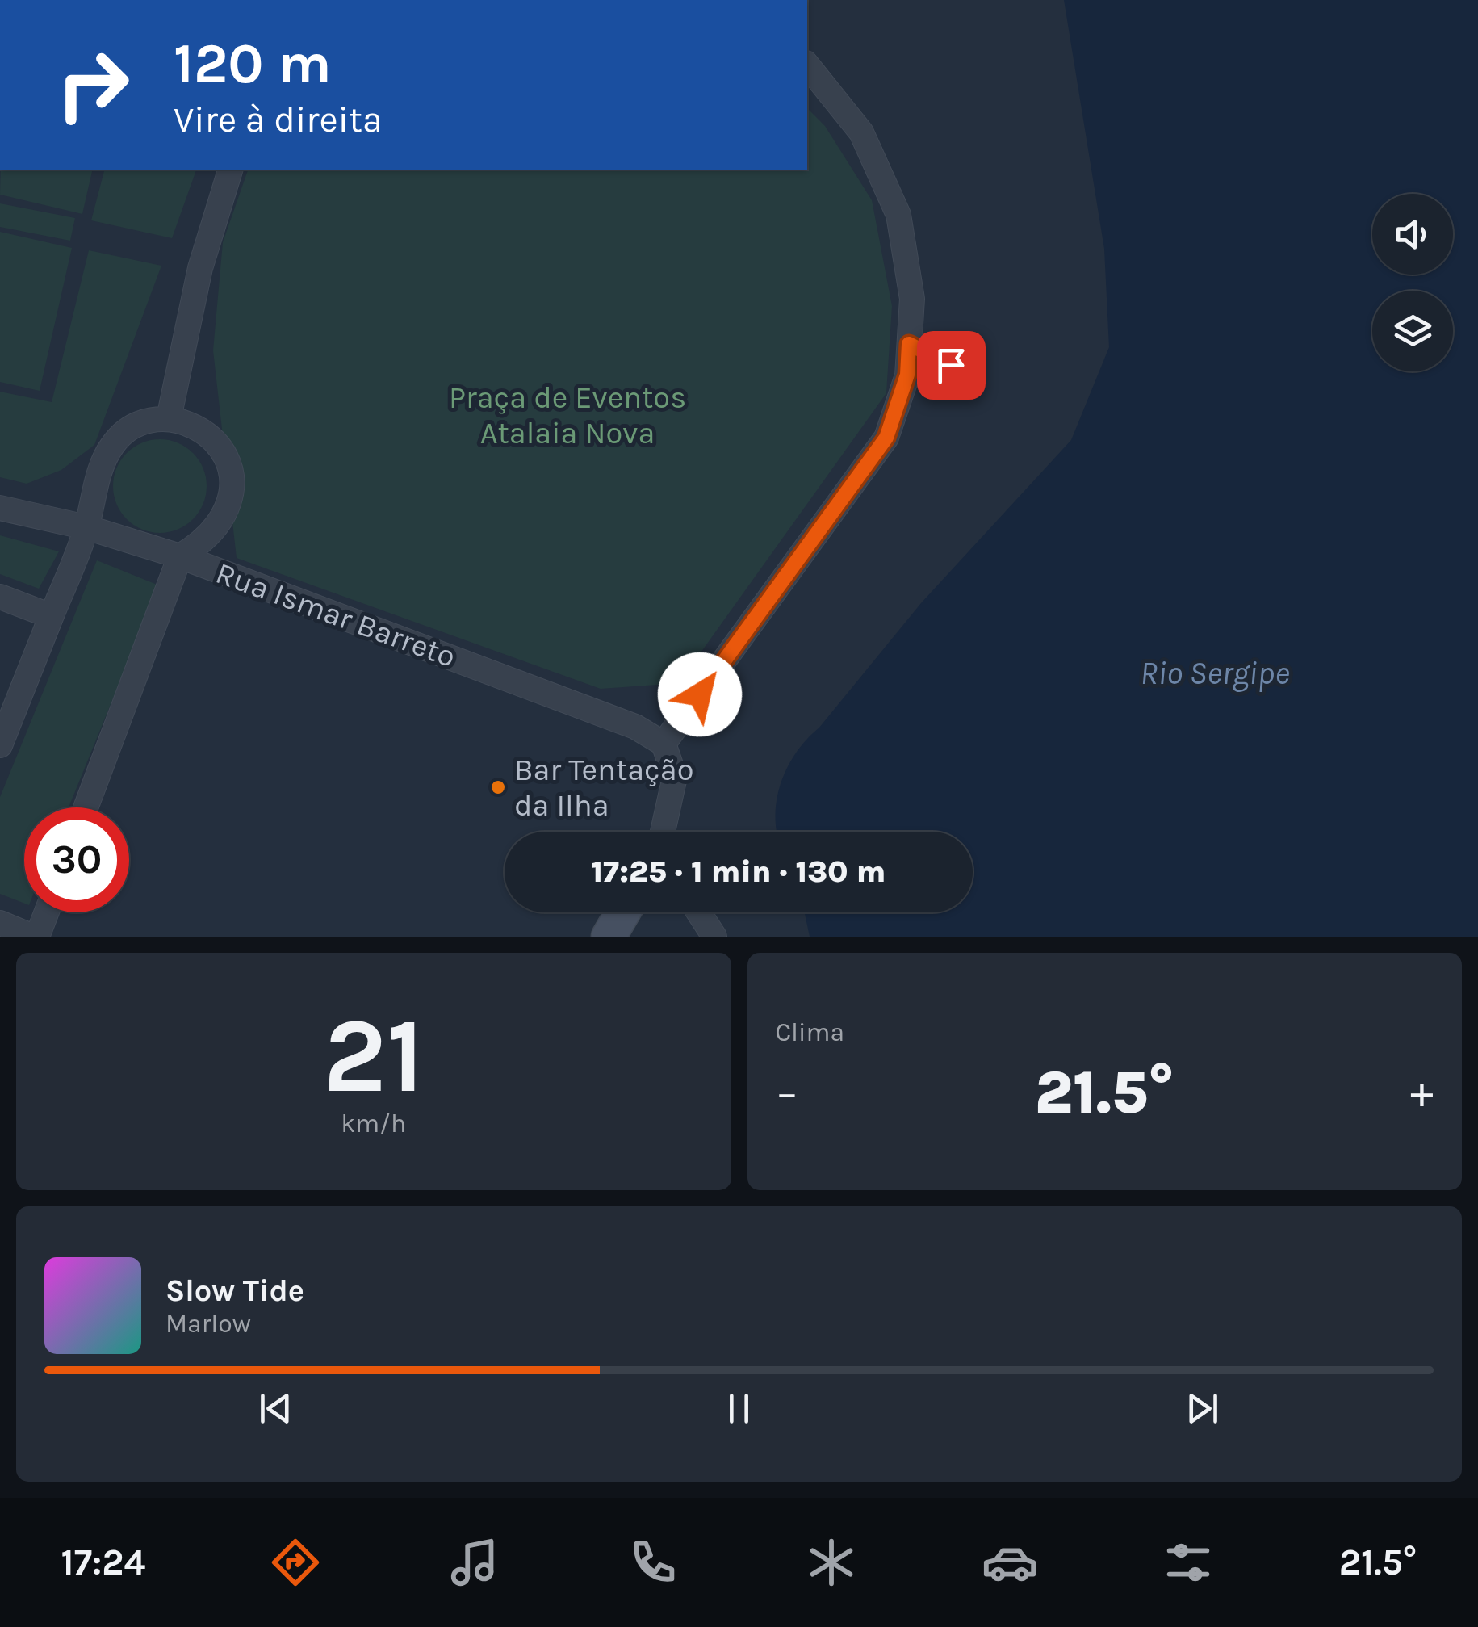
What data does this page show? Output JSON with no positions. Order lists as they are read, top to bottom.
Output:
{
  "streets": {
    "street": ["Rua Ismar Barreto"]
  },
  "water": ["Rio Sergipe"],
  "parks": ["Praça de Eventos Atalaia Nova"],
  "places": ["Bar Tentação da Ilha"],
  "page": {
    "turn": ["120 m", "Vire à direita"],
    "limit": "30",
    "trip": "17:25 · 1 min · 130 m",
    "tile": [
      ["21", "km/h"],
      "Clima"
    ],
    "heat": ["−", "21.5°", "+"],
    "song": ["Slow Tide", "Marlow"],
    "tabs": ["17:24", "21.5°"]
  }
}
